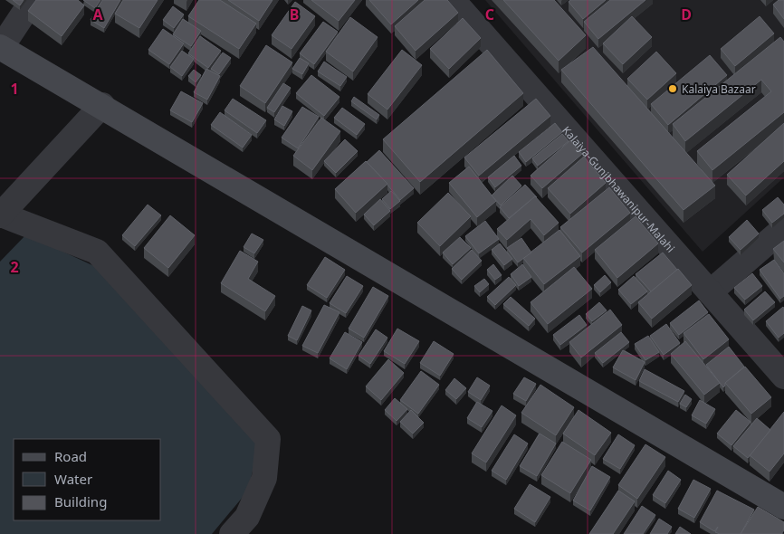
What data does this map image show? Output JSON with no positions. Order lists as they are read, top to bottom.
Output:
{
  "streets": {
    "street": ["Kalaiya-Gunjbhawanipur-Malahi"]
  },
  "places": ["Kalaiya Bazaar"],
  "legend": ["Road", "Water", "Building"],
  "grid": {
    "columns": [
      "A",
      "B",
      "C",
      "D"
    ],
    "rows": ["1", "2"]
  }
}
